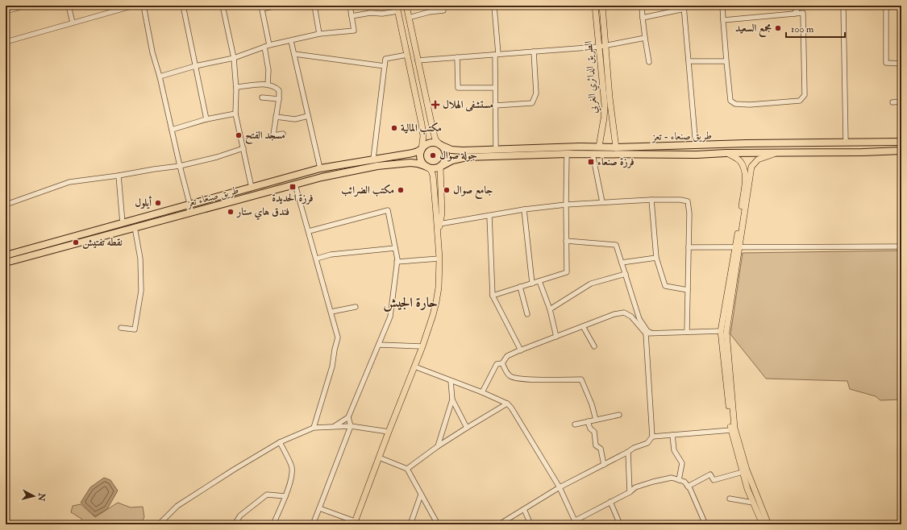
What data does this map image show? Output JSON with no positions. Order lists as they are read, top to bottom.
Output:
{
  "streets": {
    "highway": ["طريق صنعاء - تعز", "طريق صنعاء تعز"],
    "main road": ["الطريق الدائري الغربي"]
  },
  "crossings": [
    ["الطريق الدائري الغربي", "طريق صنعاء - تعز"]
  ],
  "districts": ["حارة الجيش"],
  "places": {
    "other": [
      "مجمع السعيد",
      "مكتب المالية",
      "مسجد الفتح",
      "جولة صوال",
      "مكتب الضرائب",
      "جامع صوال",
      "أيلول",
      "فندق هاي ستار",
      "نقطه تفتيش"
    ],
    "health": ["مستشفى الهلال"],
    "transit": ["فرزة صنعاء", "فرزة الحديدة"]
  },
  "scale_bar": "100 m",
  "north": "right"
}
